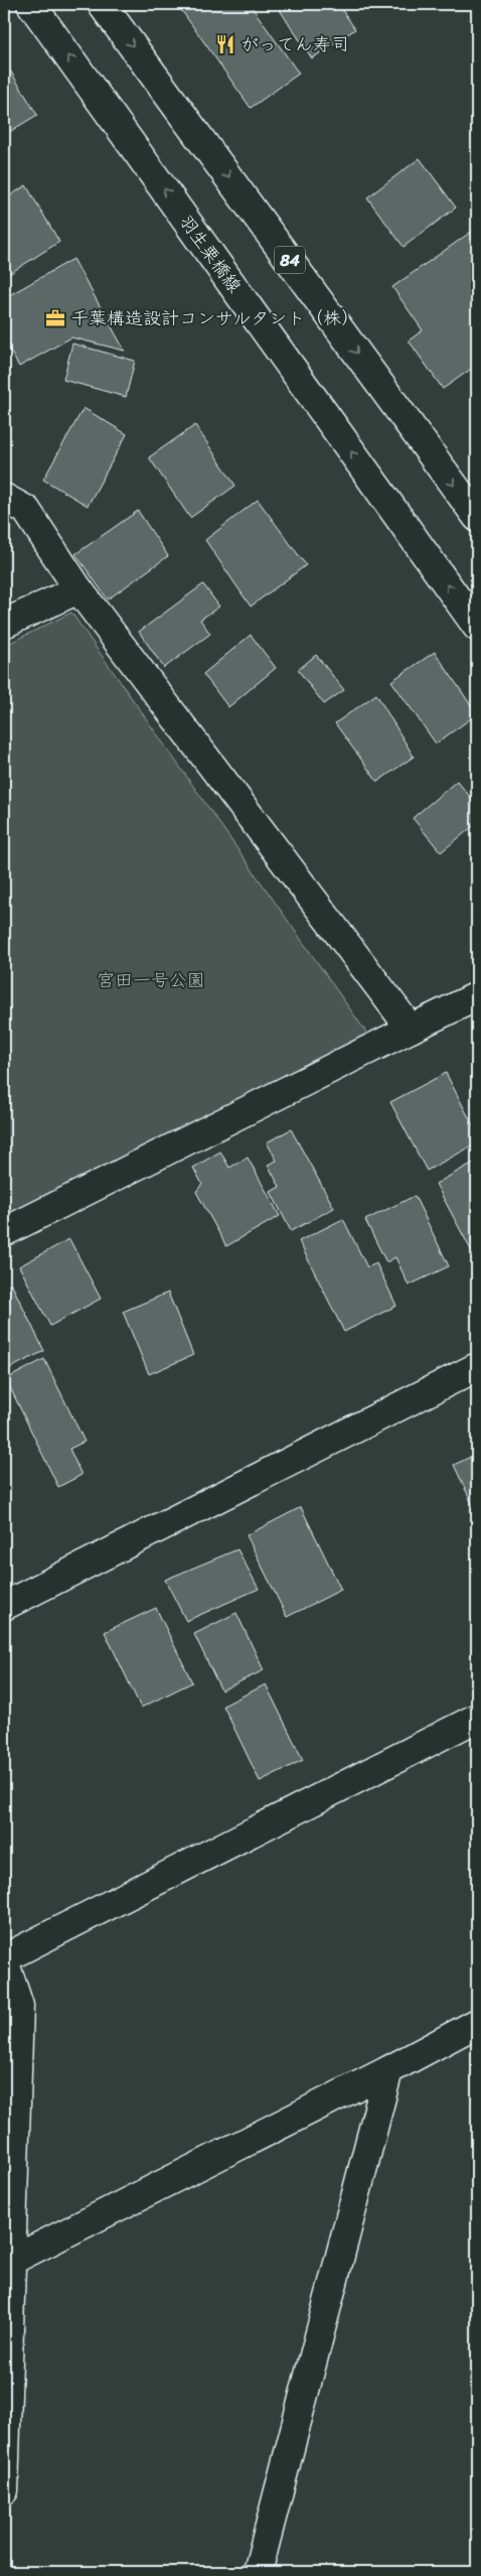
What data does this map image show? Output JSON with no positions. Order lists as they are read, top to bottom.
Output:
{
  "streets": {
    "street": ["羽生栗橋線", "84"]
  },
  "parks": ["宮田一号公園"],
  "places": {
    "restaurant": ["がってん寿司"],
    "office": ["千葉構造設計コンサルタント（株）"]
  }
}
